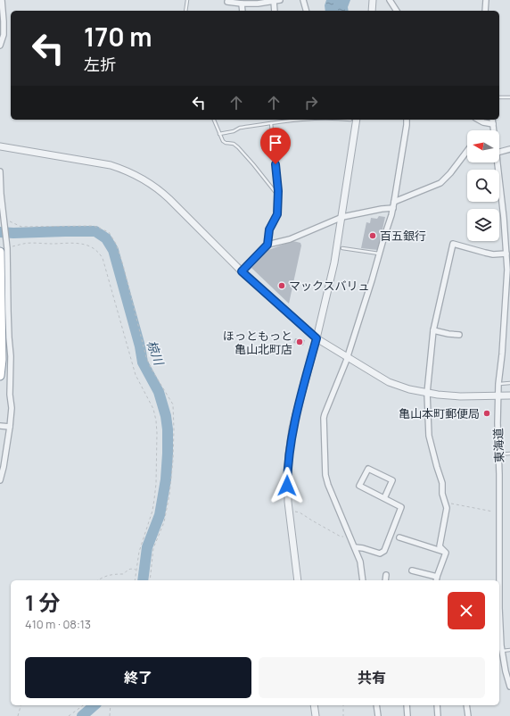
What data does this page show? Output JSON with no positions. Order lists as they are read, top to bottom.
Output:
{
  "streets": {
    "street": ["東海道"]
  },
  "water": ["椋川"],
  "places": [
    "百五銀行",
    "マックスバリュ",
    "ほっともっと 亀山北町店",
    "亀山本町郵便局"
  ],
  "north": "left",
  "page": {
    "turn": ["170 m", "左折"],
    "heading": ["1 分", "410 m · 08:13"],
    "buttons": ["終了", "共有"]
  }
}
